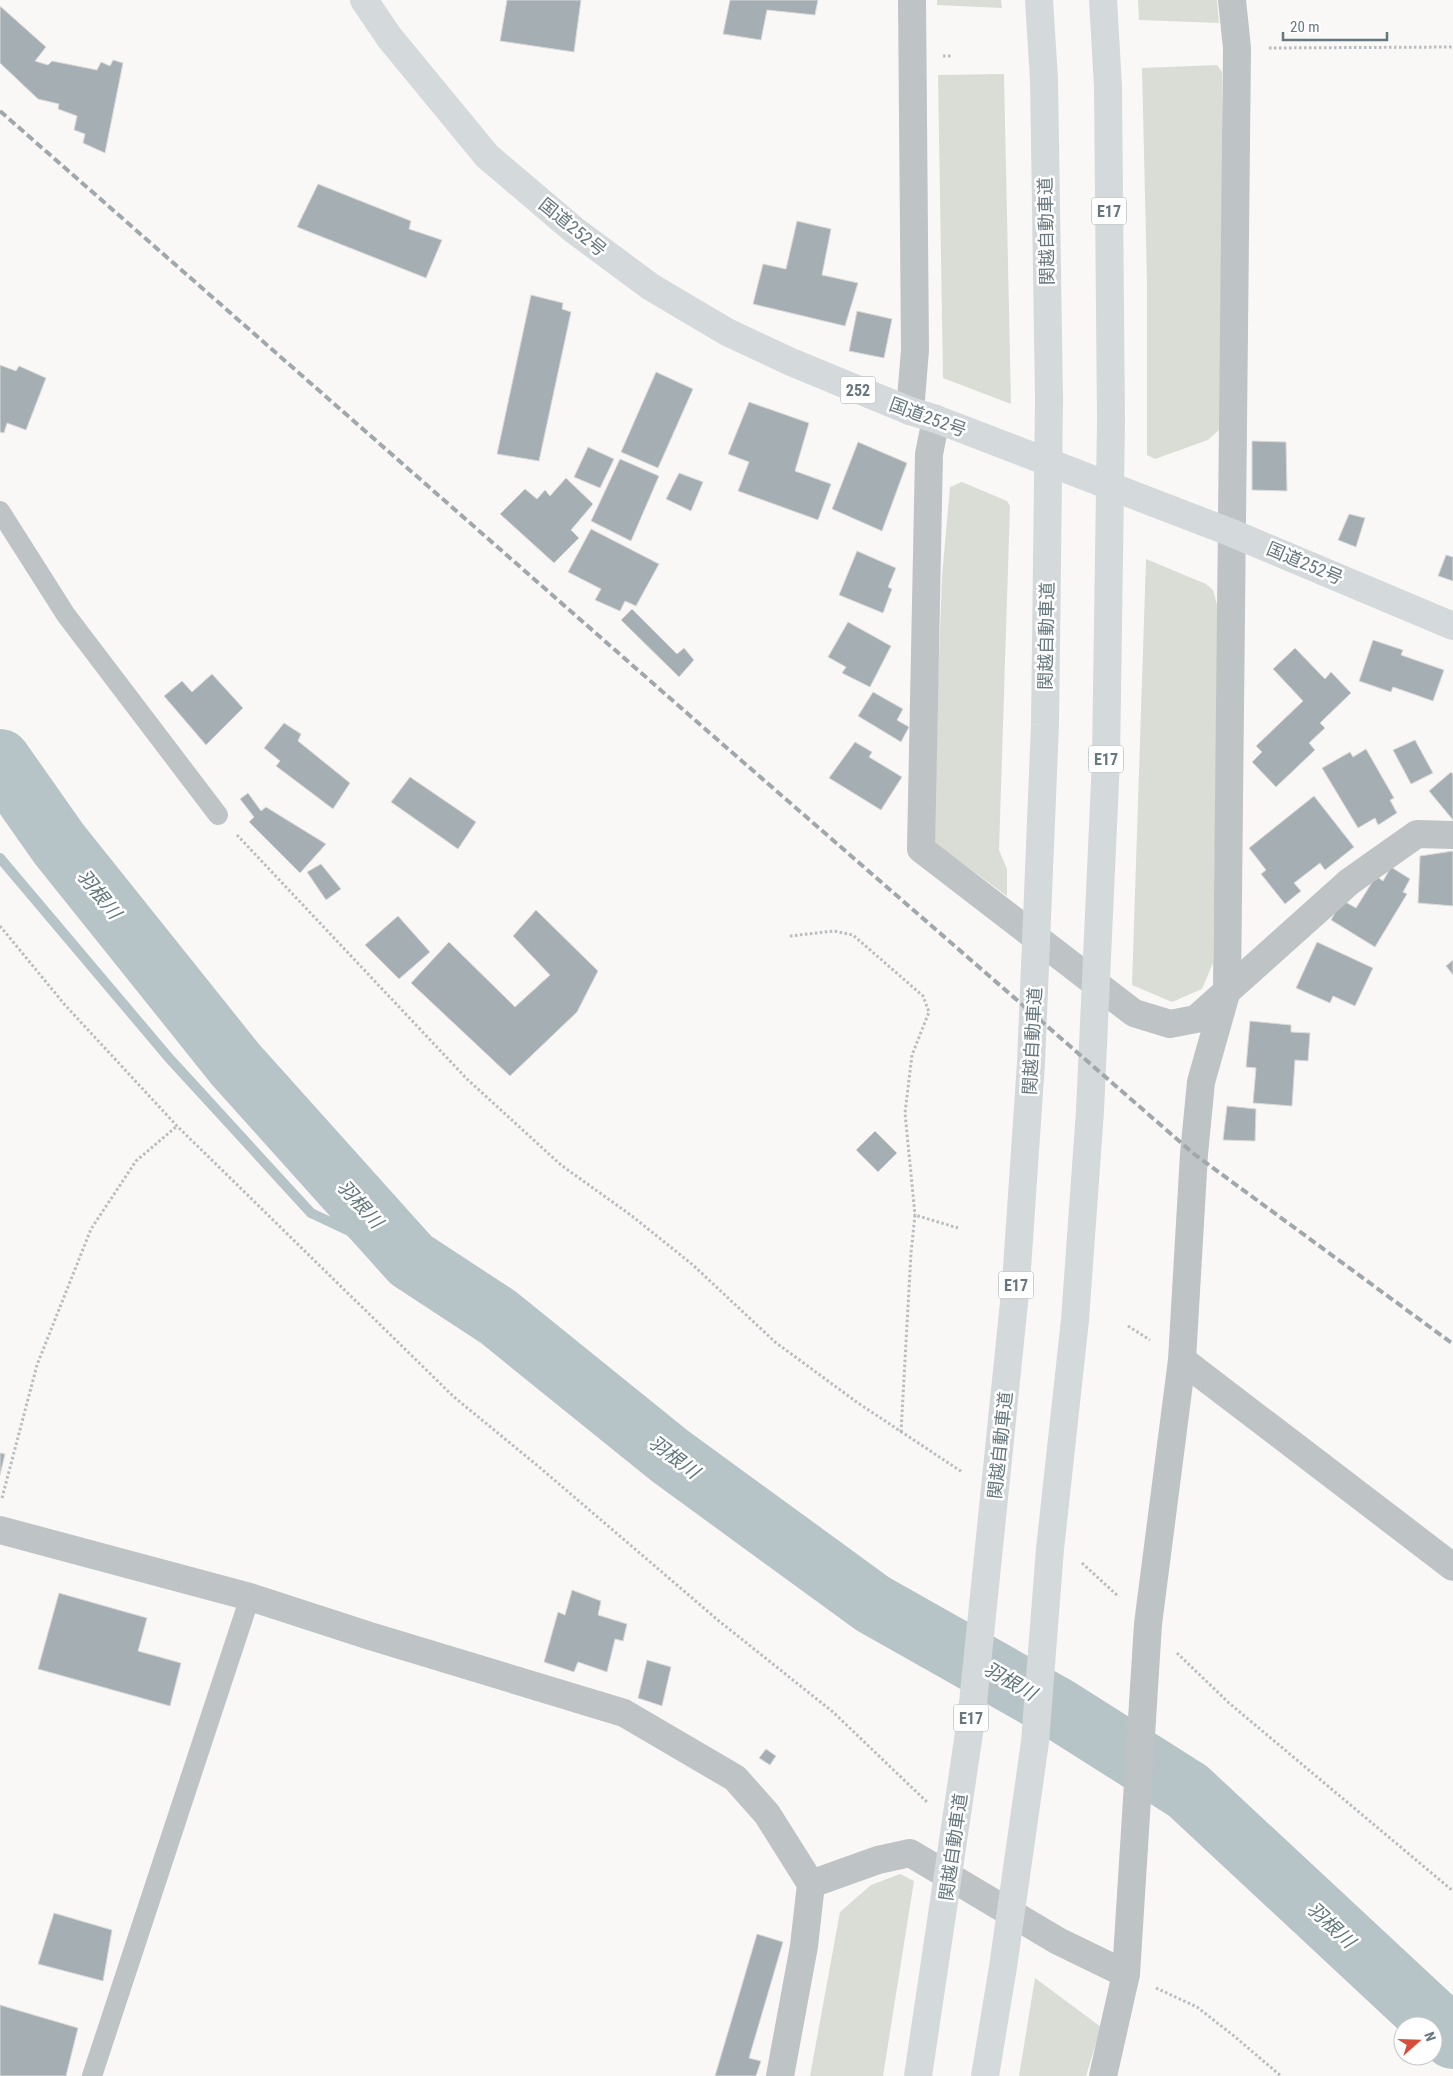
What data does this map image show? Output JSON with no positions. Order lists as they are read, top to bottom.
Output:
{
  "streets": {
    "highway": [
      "E17",
      "国道252号",
      "関越自動車道",
      "252"
    ]
  },
  "water": ["羽根川"],
  "scale_bar": "20 m",
  "north": "right"
}
